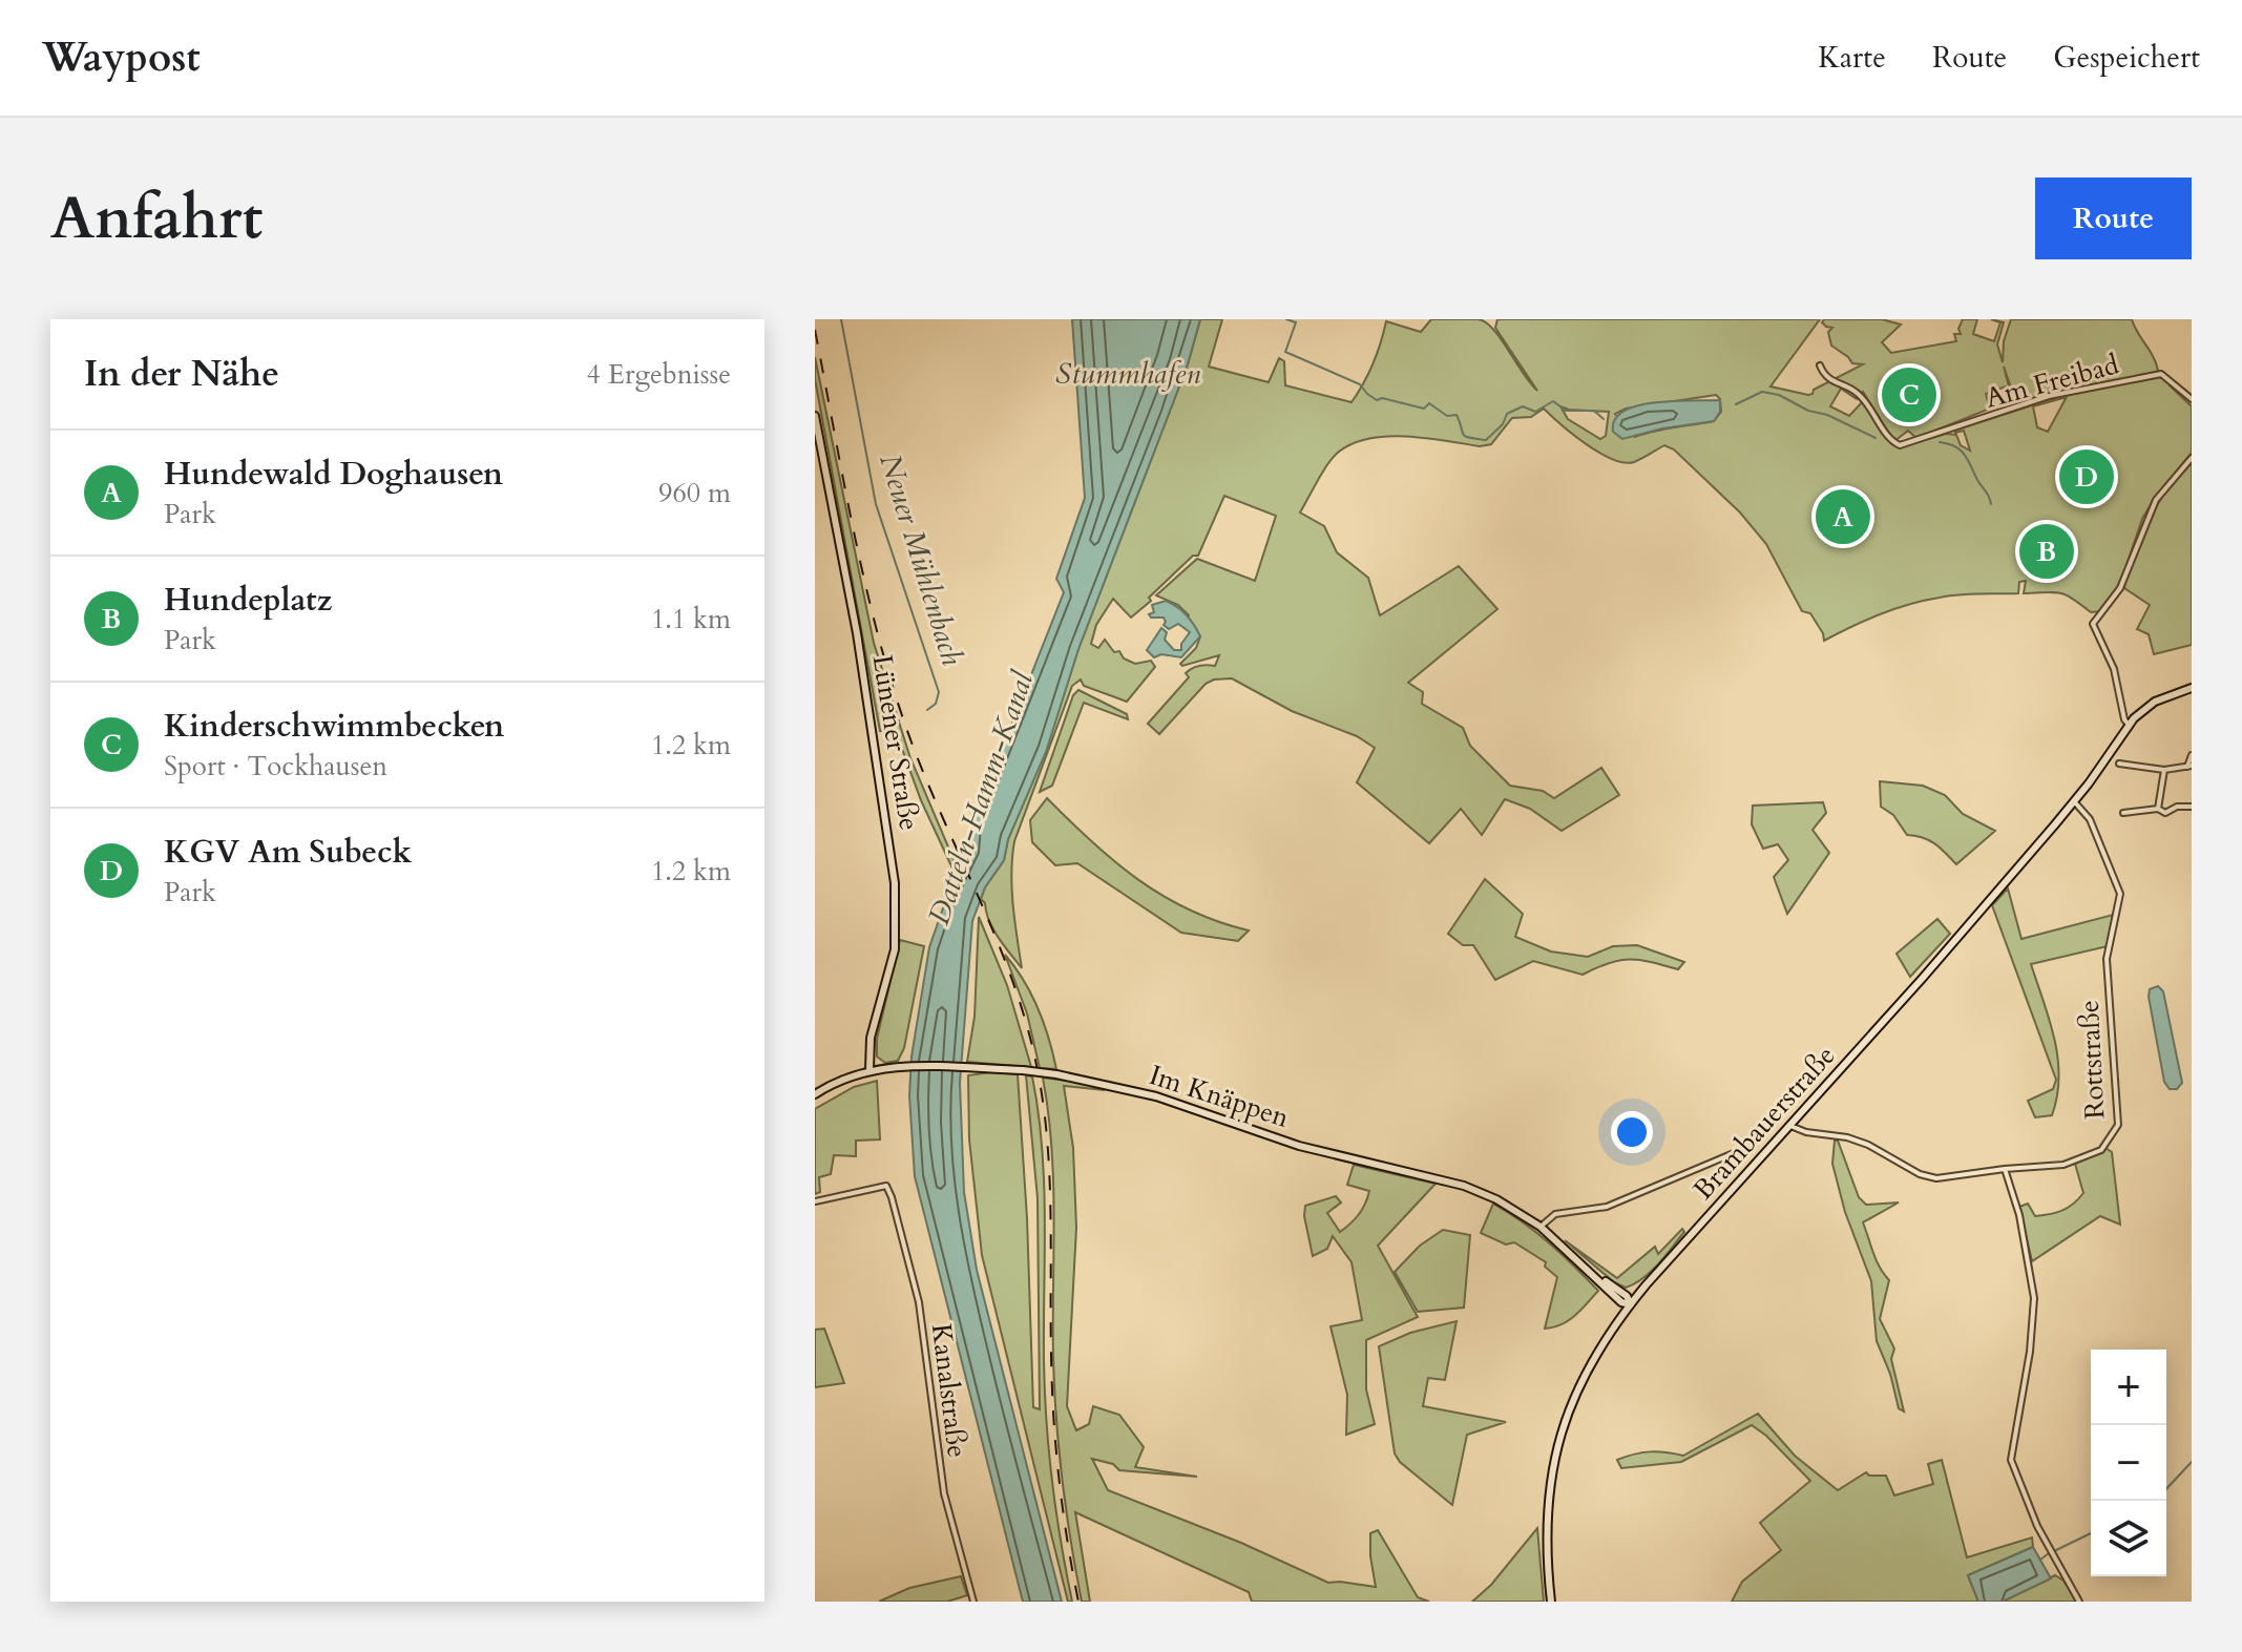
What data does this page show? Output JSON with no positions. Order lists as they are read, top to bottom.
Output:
{
  "streets": {
    "street": [
      "Am Freibad",
      "Lünener Straße",
      "Rottstraße",
      "Im Knäppen",
      "Brambauerstraße",
      "Kanalstraße"
    ]
  },
  "crossings": [
    ["Lünener Straße", "Im Knäppen"],
    ["Rottstraße", "Brambauerstraße"],
    ["Im Knäppen", "Brambauerstraße"]
  ],
  "water": ["Stummhafen", "Neuer Mühlenbach", "Datteln-Hamm-Kanal"],
  "page": {
    "header": "Waypost",
    "nav": ["Karte", "Route", "Gespeichert"],
    "buttons": "Route",
    "title": "Anfahrt",
    "heading": ["In der Nähe", "4 Ergebnisse"],
    "pins": [
      "C",
      "D",
      "A",
      "B"
    ],
    "list": [
      {
        "mark": "A",
        "name": "Hundewald Doghausen",
        "note": "Park",
        "value": "960 m"
      },
      {
        "mark": "B",
        "name": "Hundeplatz",
        "note": "Park",
        "value": "1.1 km"
      },
      {
        "mark": "C",
        "name": "Kinderschwimmbecken",
        "note": "Sport · Tockhausen",
        "value": "1.2 km"
      },
      {
        "mark": "D",
        "name": "KGV Am Subeck",
        "note": "Park",
        "value": "1.2 km"
      }
    ],
    "map_buttons": ["+", "−"]
  }
}
